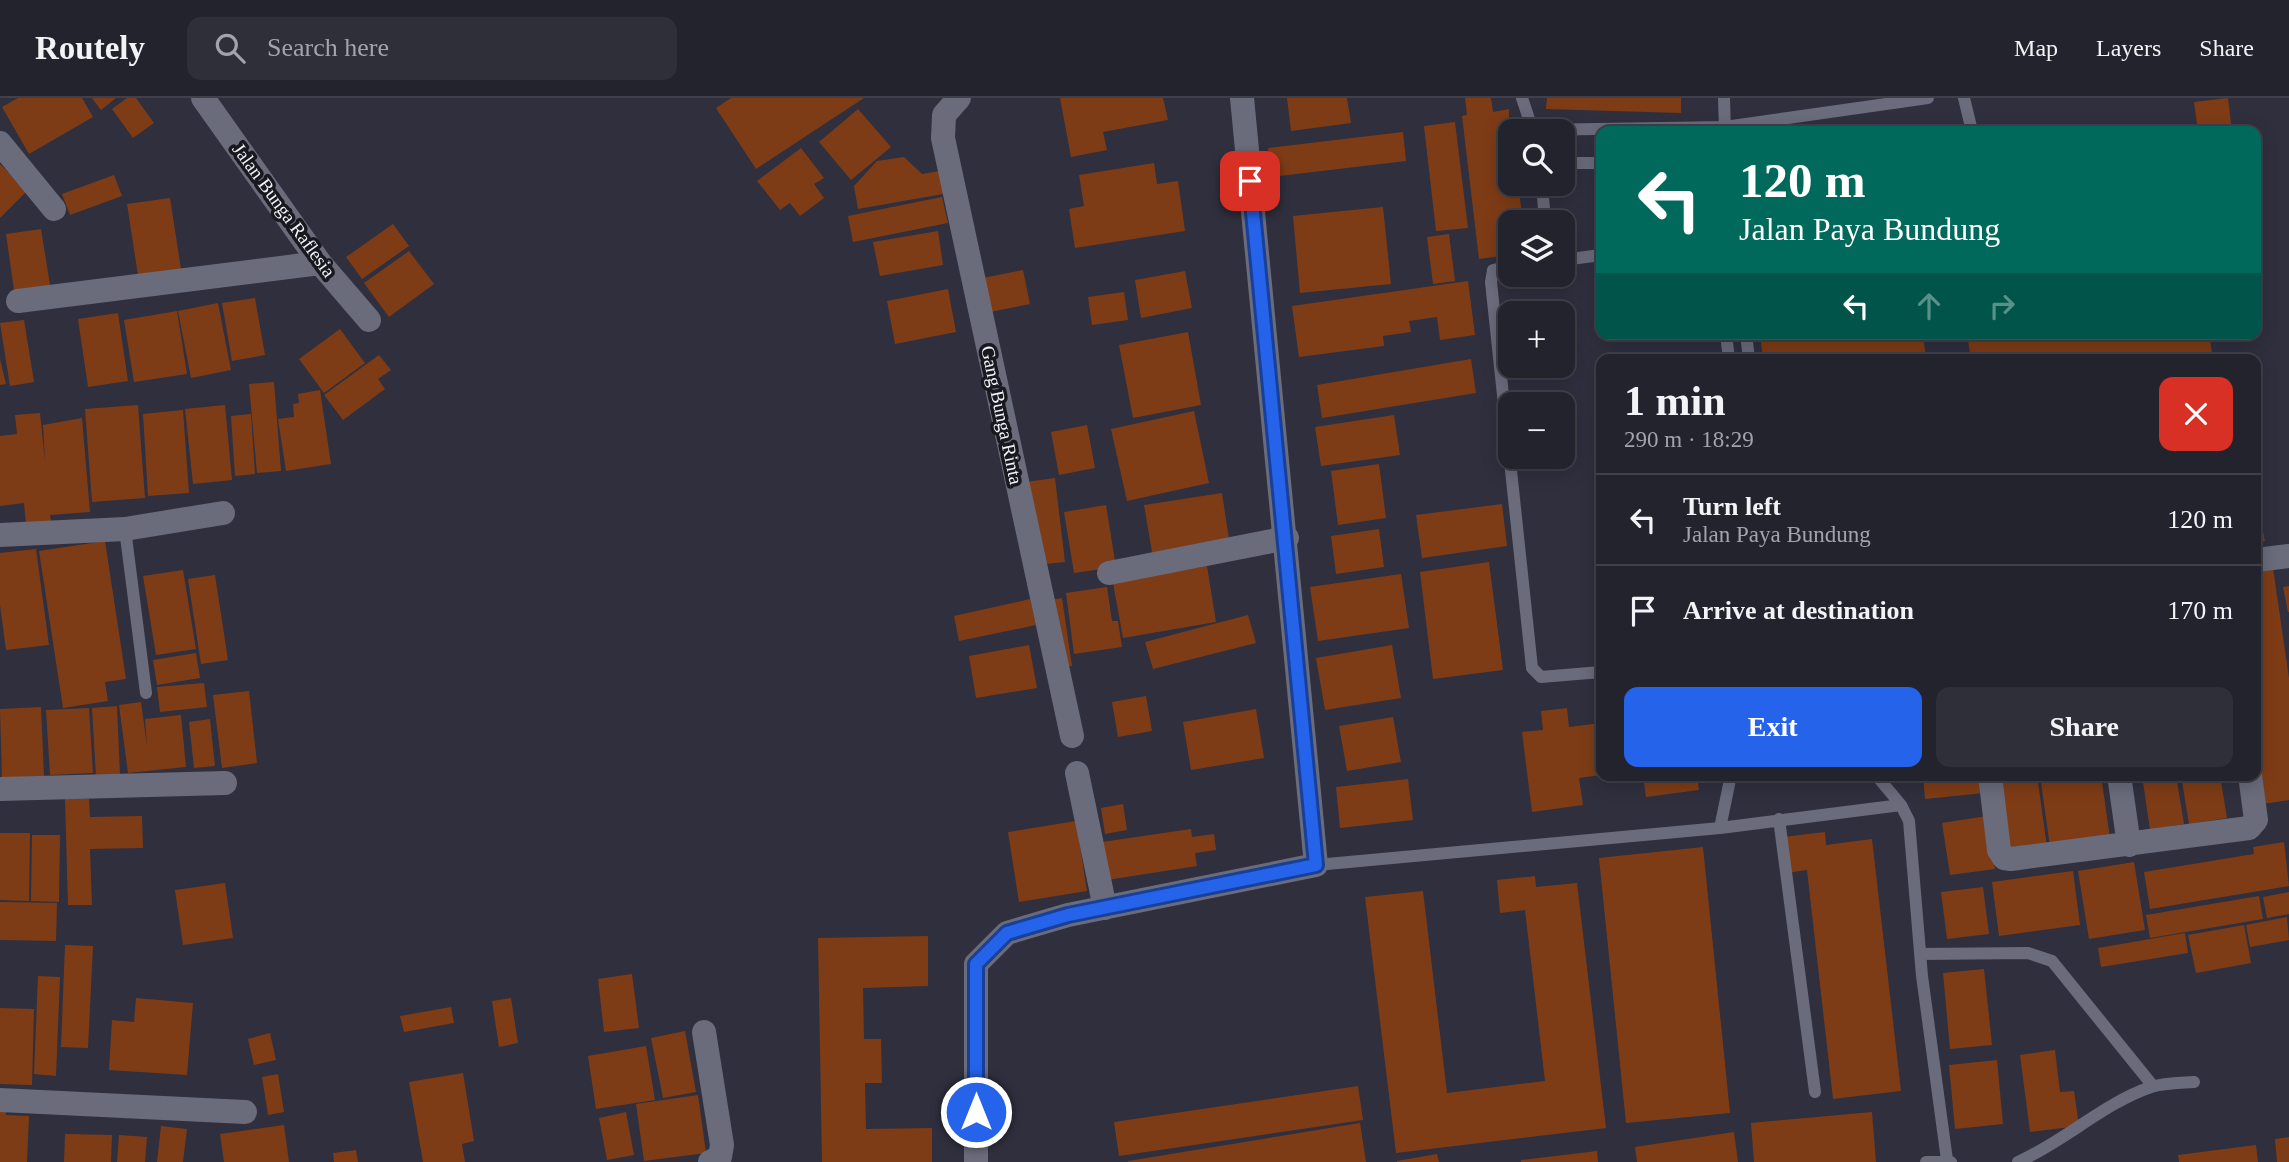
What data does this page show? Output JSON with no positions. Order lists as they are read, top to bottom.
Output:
{
  "streets": {
    "street": ["Jalan Bunga Raflesia", "Gang Bunga Rinta"]
  },
  "page": {
    "header": "Routely",
    "search": "Search here",
    "nav": ["Map", "Layers", "Share"],
    "map_buttons": ["+", "−"],
    "turn": ["120 m", "Jalan Paya Bundung"],
    "heading": ["1 min", "290 m · 18:29"],
    "list": [
      {
        "name": "Turn left",
        "note": "Jalan Paya Bundung",
        "value": "120 m"
      },
      {
        "name": "Arrive at destination",
        "value": "170 m"
      }
    ],
    "buttons": ["Exit", "Share"]
  }
}
